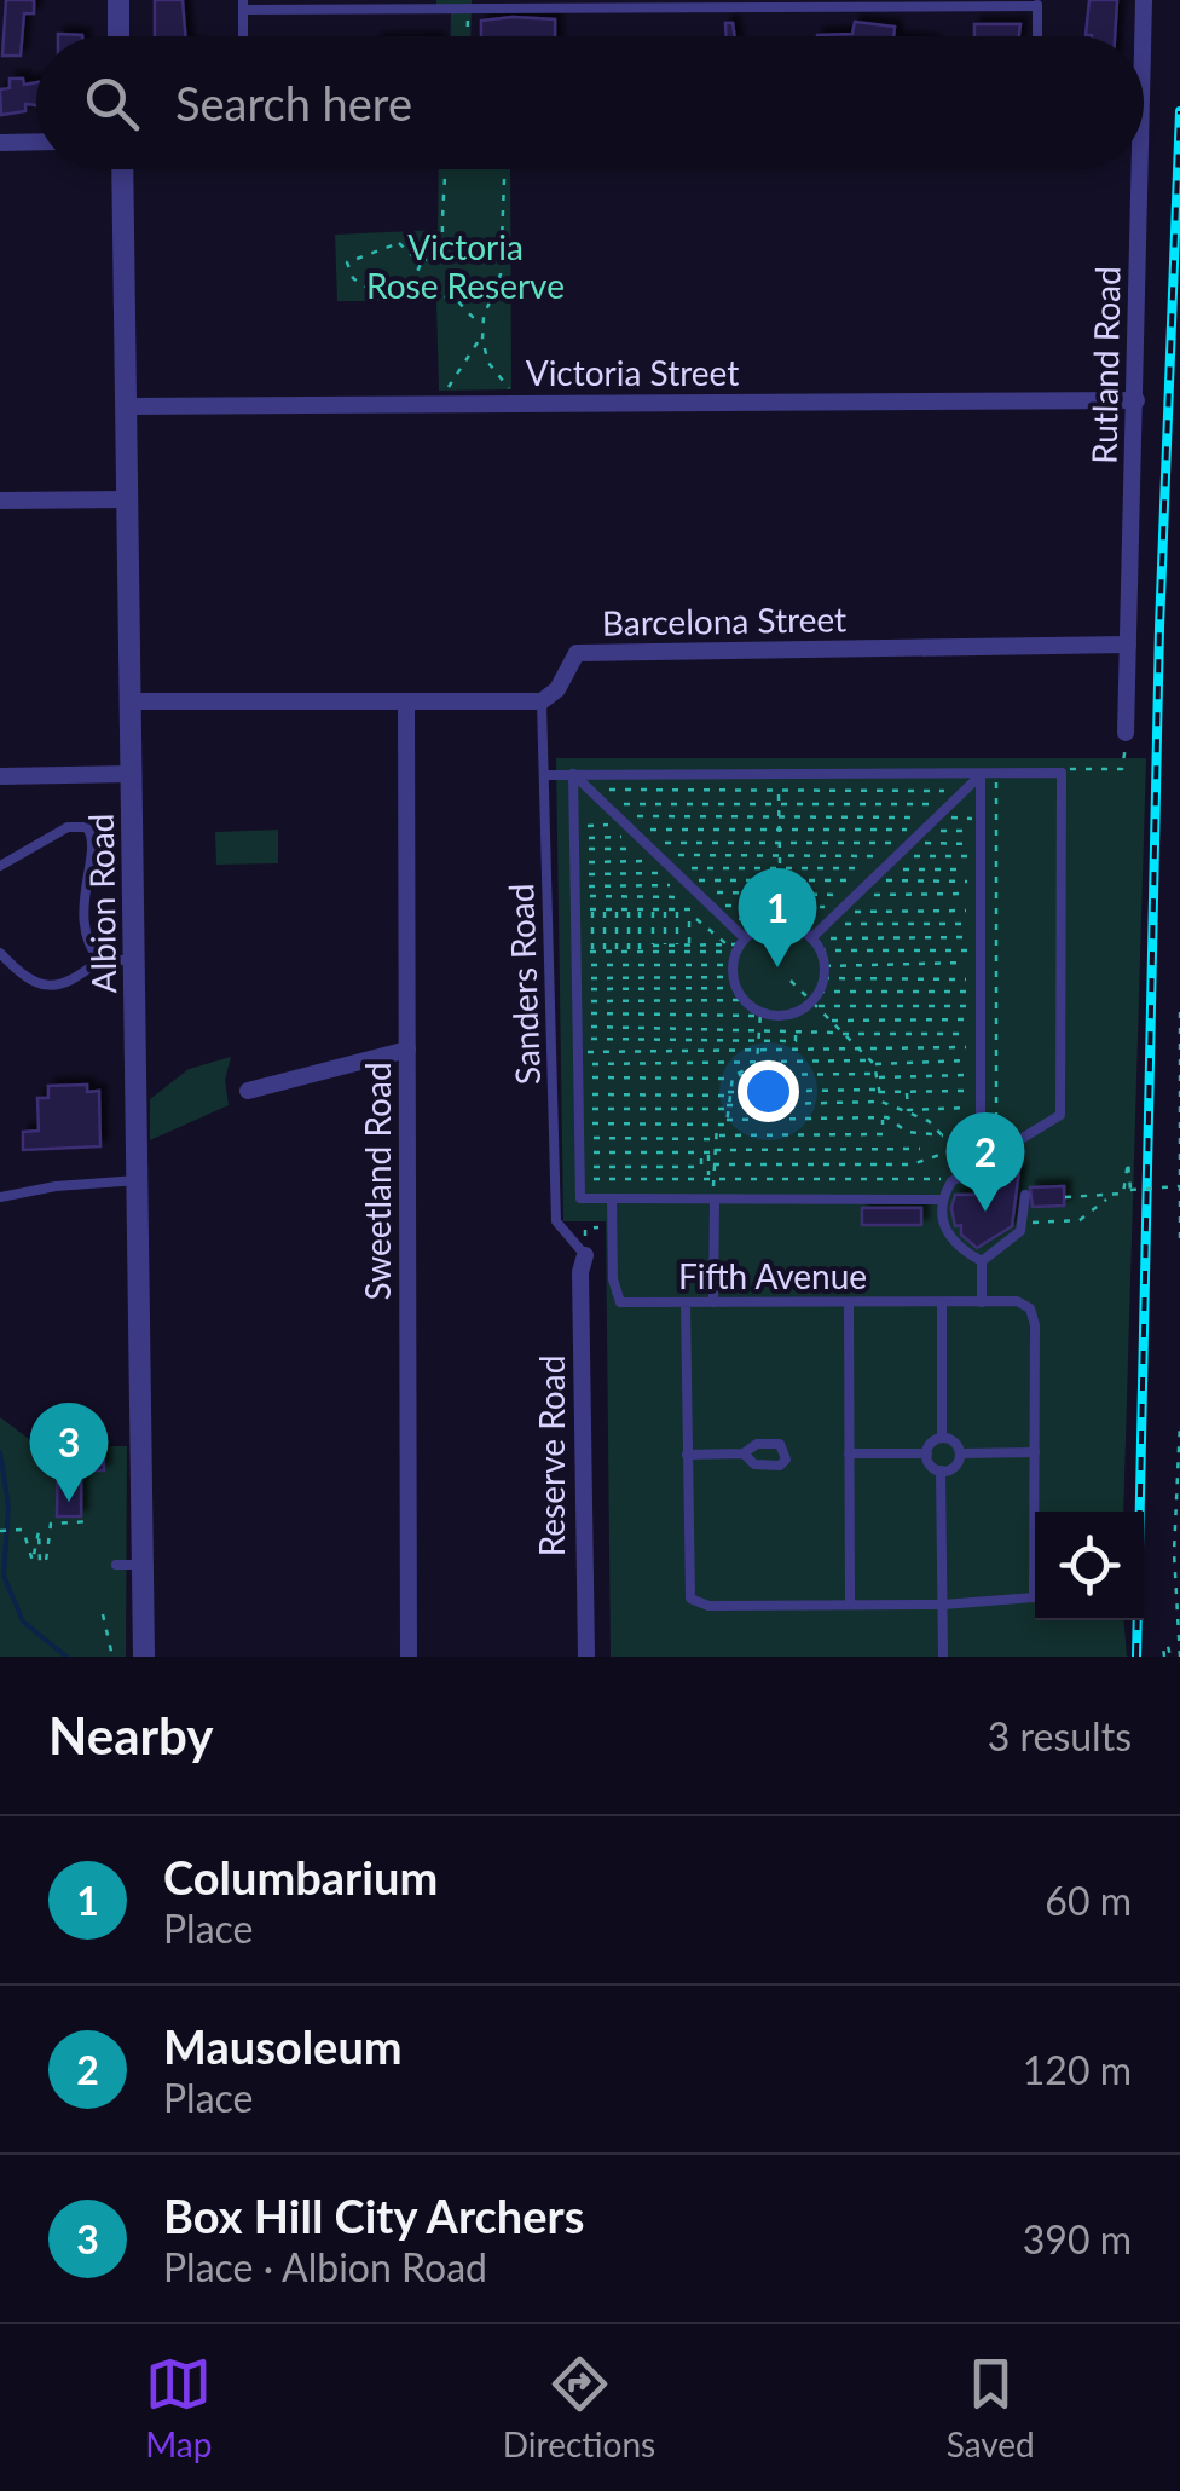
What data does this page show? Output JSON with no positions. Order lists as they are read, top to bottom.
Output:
{
  "streets": {
    "street": [
      "Rutland Road",
      "Victoria Street",
      "Barcelona Street",
      "Albion Road",
      "Sweetland Road",
      "Reserve Road"
    ],
    "lane": ["Sanders Road", "Fifth Avenue"]
  },
  "crossings": [
    ["Rutland Road", "Victoria Street"],
    ["Rutland Road", "Barcelona Street"],
    ["Victoria Street", "Albion Road"],
    ["Barcelona Street", "Sanders Road"],
    ["Sanders Road", "Reserve Road"]
  ],
  "parks": ["Victoria Rose Reserve"],
  "page": {
    "search": "Search here",
    "pins": ["1", "2", "3"],
    "heading": ["Nearby", "3 results"],
    "list": [
      {
        "mark": "1",
        "name": "Columbarium",
        "note": "Place",
        "value": "60 m"
      },
      {
        "mark": "2",
        "name": "Mausoleum",
        "note": "Place",
        "value": "120 m"
      },
      {
        "mark": "3",
        "name": "Box Hill City Archers",
        "note": "Place · Albion Road",
        "value": "390 m"
      }
    ],
    "nav": ["Map", "Directions", "Saved"]
  }
}
